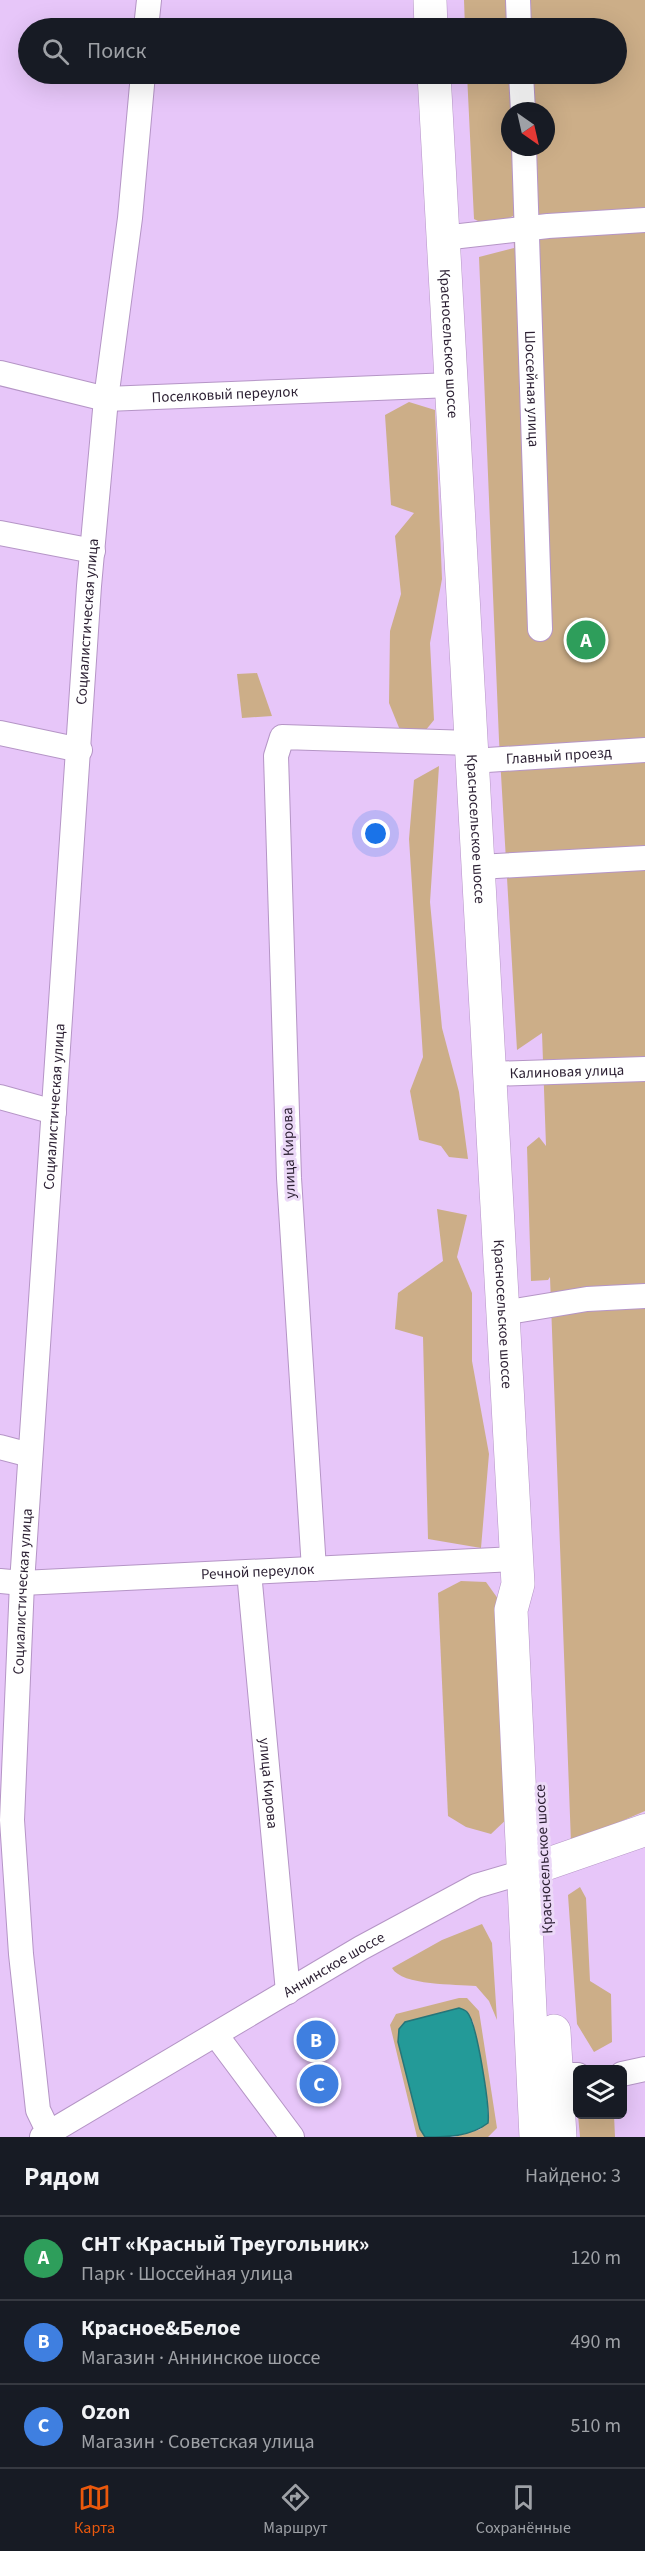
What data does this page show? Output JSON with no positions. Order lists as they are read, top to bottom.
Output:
{
  "streets": {
    "highway": ["Красносельское шоссе"],
    "main road": ["Аннинское шоссе"],
    "street": [
      "Шоссейная улица",
      "Поселковый переулок",
      "Социалистическая улица",
      "Главный проезд",
      "Калиновая улица",
      "улица Кирова",
      "Речной переулок"
    ]
  },
  "crossings": [
    ["Красносельское шоссе", "Поселковый переулок"],
    ["Красносельское шоссе", "Главный проезд"],
    ["Красносельское шоссе", "Калиновая улица"],
    ["Красносельское шоссе", "Речной переулок"],
    ["Красносельское шоссе", "Аннинское шоссе"],
    ["Поселковый переулок", "Социалистическая улица"],
    ["Социалистическая улица", "Речной переулок"],
    ["Социалистическая улица", "Аннинское шоссе"],
    ["Главный проезд", "улица Кирова"],
    ["улица Кирова", "Речной переулок"],
    ["улица Кирова", "Аннинское шоссе"]
  ],
  "north": "bottom right",
  "page": {
    "search": "Поиск",
    "pins": ["A", "B", "C"],
    "heading": ["Рядом", "Найдено: 3"],
    "list": [
      {
        "mark": "A",
        "name": "СНТ «Красный Треугольник»",
        "note": "Парк · Шоссейная улица",
        "value": "120 m"
      },
      {
        "mark": "B",
        "name": "Красное&Белое",
        "note": "Магазин · Аннинское шоссе",
        "value": "490 m"
      },
      {
        "mark": "C",
        "name": "Ozon",
        "note": "Магазин · Советская улица",
        "value": "510 m"
      }
    ],
    "nav": ["Карта", "Маршрут", "Сохранённые"]
  }
}
